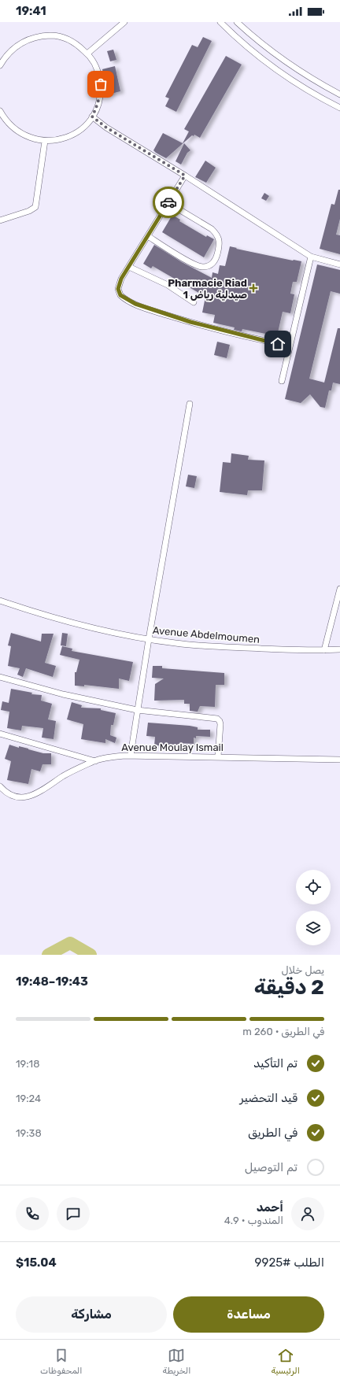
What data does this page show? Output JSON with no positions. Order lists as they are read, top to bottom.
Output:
{
  "streets": {
    "street": ["Avenue Abdelmoumen", "Avenue Moulay Ismail"]
  },
  "places": {
    "health": ["Pharmacie Riad 1 صيدلية رياض"]
  },
  "page": {
    "status": "19:41",
    "heading": ["2 دقيقة", "يصل خلال", "19:43–19:48"],
    "panel": [
      "أحمد",
      "المندوب · 4.9",
      "الطلب #9925",
      "$15.04"
    ],
    "bar": "في الطريق · 260 m",
    "list": [
      ["تم التأكيد", "19:18"],
      ["قيد التحضير", "19:24"],
      ["في الطريق", "19:38"],
      "تم التوصيل"
    ],
    "buttons": ["مساعدة", "مشاركة"],
    "tabs": ["الرئيسية", "الخريطة", "المحفوظات"]
  }
}
